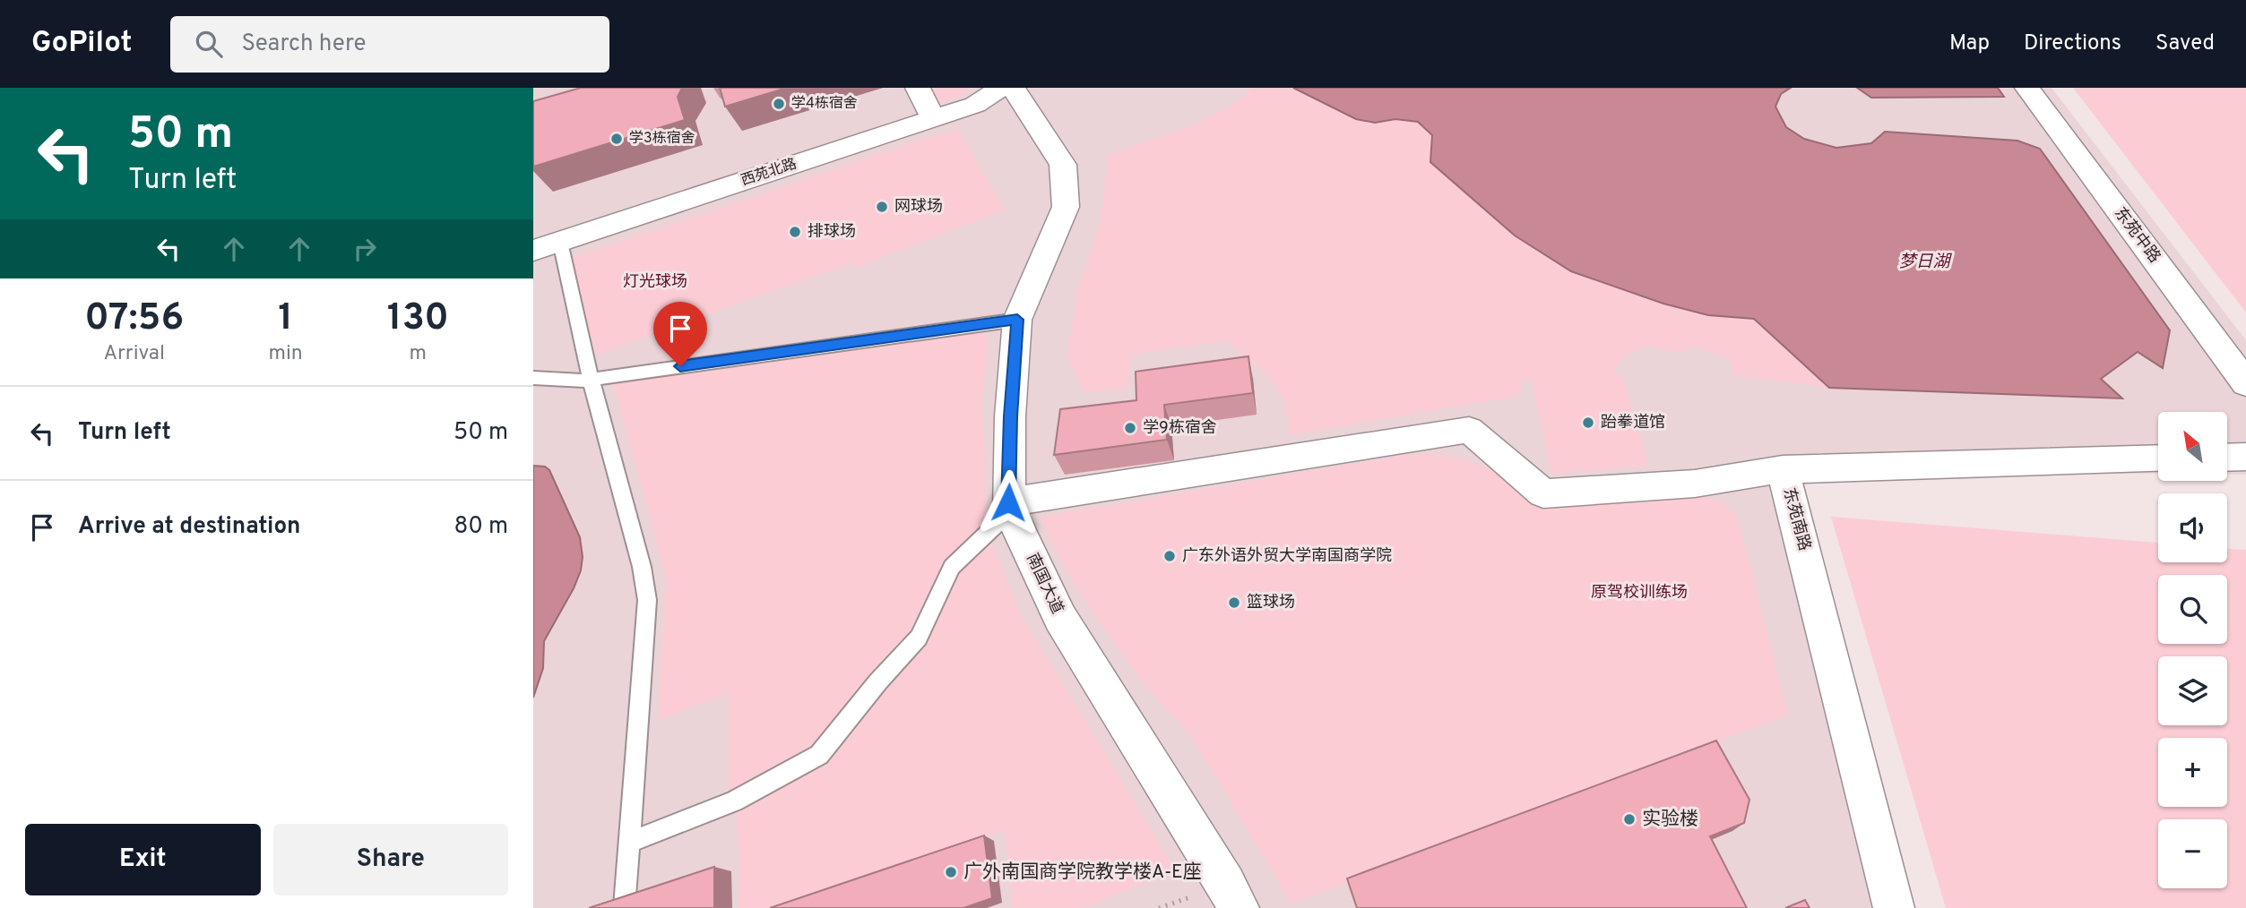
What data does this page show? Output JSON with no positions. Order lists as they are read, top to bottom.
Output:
{
  "streets": {
    "street": [
      "西苑北路",
      "东苑中路",
      "东苑南路",
      "南国大道"
    ]
  },
  "water": ["梦日湖"],
  "parks": ["灯光球场", "原驾校训练场"],
  "places": [
    "学4栋宿舍",
    "学3栋宿舍",
    "网球场",
    "排球场",
    "跆拳道馆",
    "学9栋宿舍",
    "广东外语外贸大学南国商学院",
    "篮球场",
    "实验楼",
    "广外南国商学院教学楼A-E座"
  ],
  "north": "top left",
  "page": {
    "header": "GoPilot",
    "search": "Search here",
    "nav": ["Map", "Directions", "Saved"],
    "turn": ["50 m", "Turn left"],
    "eta": [
      "07:56",
      "Arrival",
      "1",
      "min",
      "130",
      "m"
    ],
    "list": [
      {
        "name": "Turn left",
        "value": "50 m"
      },
      {
        "name": "Arrive at destination",
        "value": "80 m"
      }
    ],
    "map_buttons": ["+", "−"],
    "buttons": ["Exit", "Share"]
  }
}
